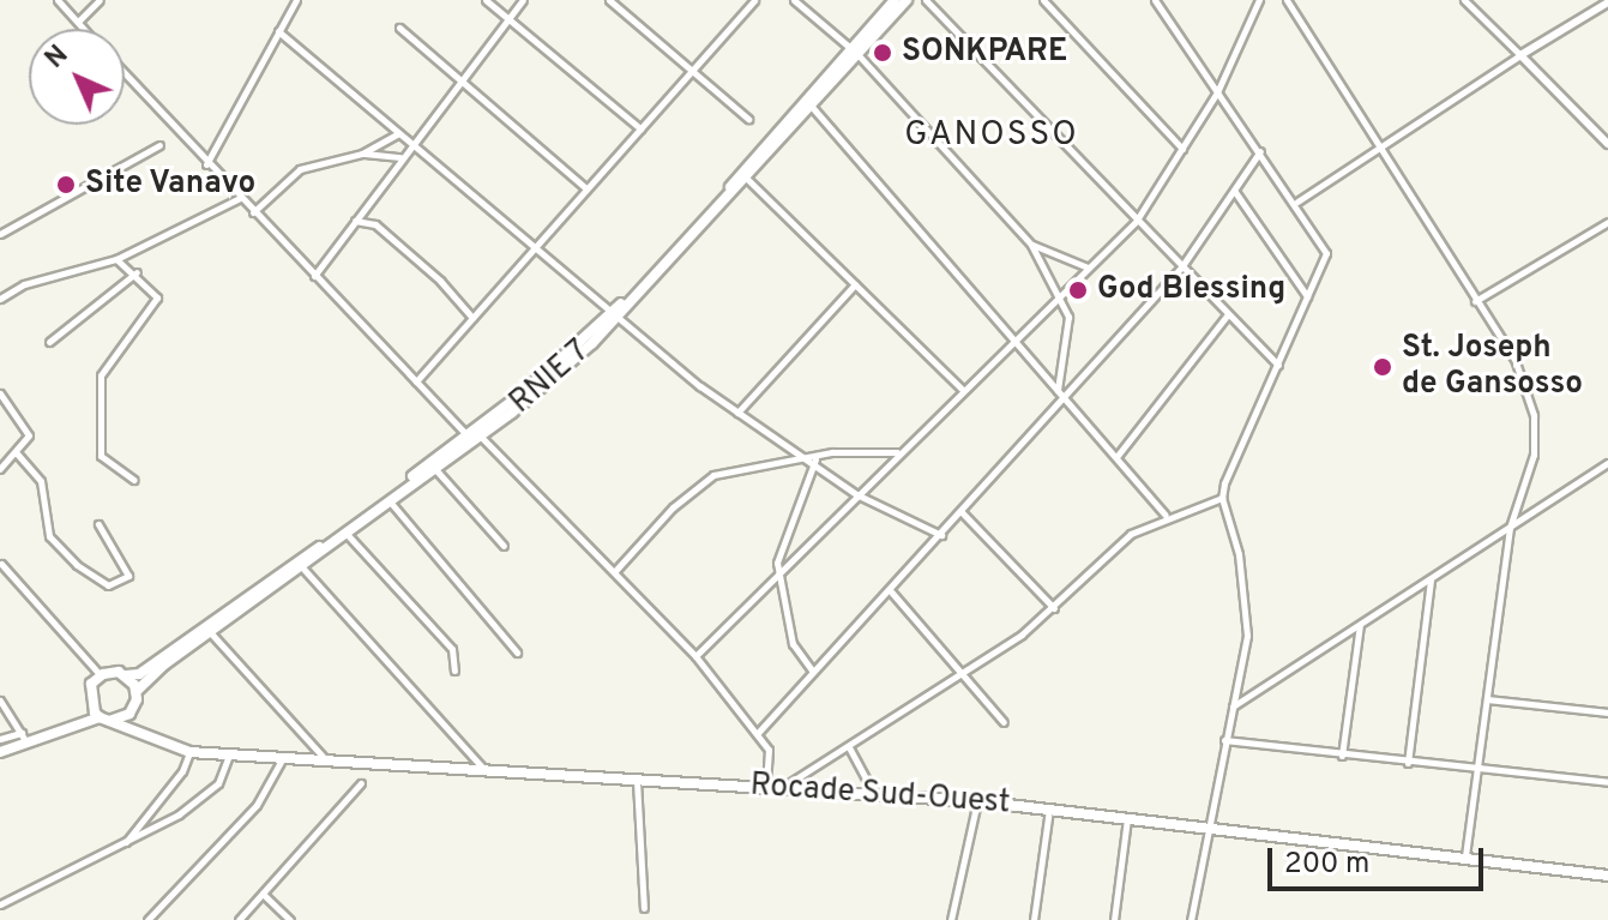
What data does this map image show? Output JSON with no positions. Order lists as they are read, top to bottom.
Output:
{
  "streets": {
    "main road": ["RNIE 7", "Rocade Sud-Ouest"]
  },
  "crossings": [
    ["RNIE 7", "Rocade Sud-Ouest"]
  ],
  "districts": ["GANOSSO"],
  "places": [
    "SONKPARE",
    "Site Vanavo",
    "God Blessing",
    "St. Joseph de Gansosso"
  ],
  "scale_bar": "200 m",
  "north": "top left"
}
